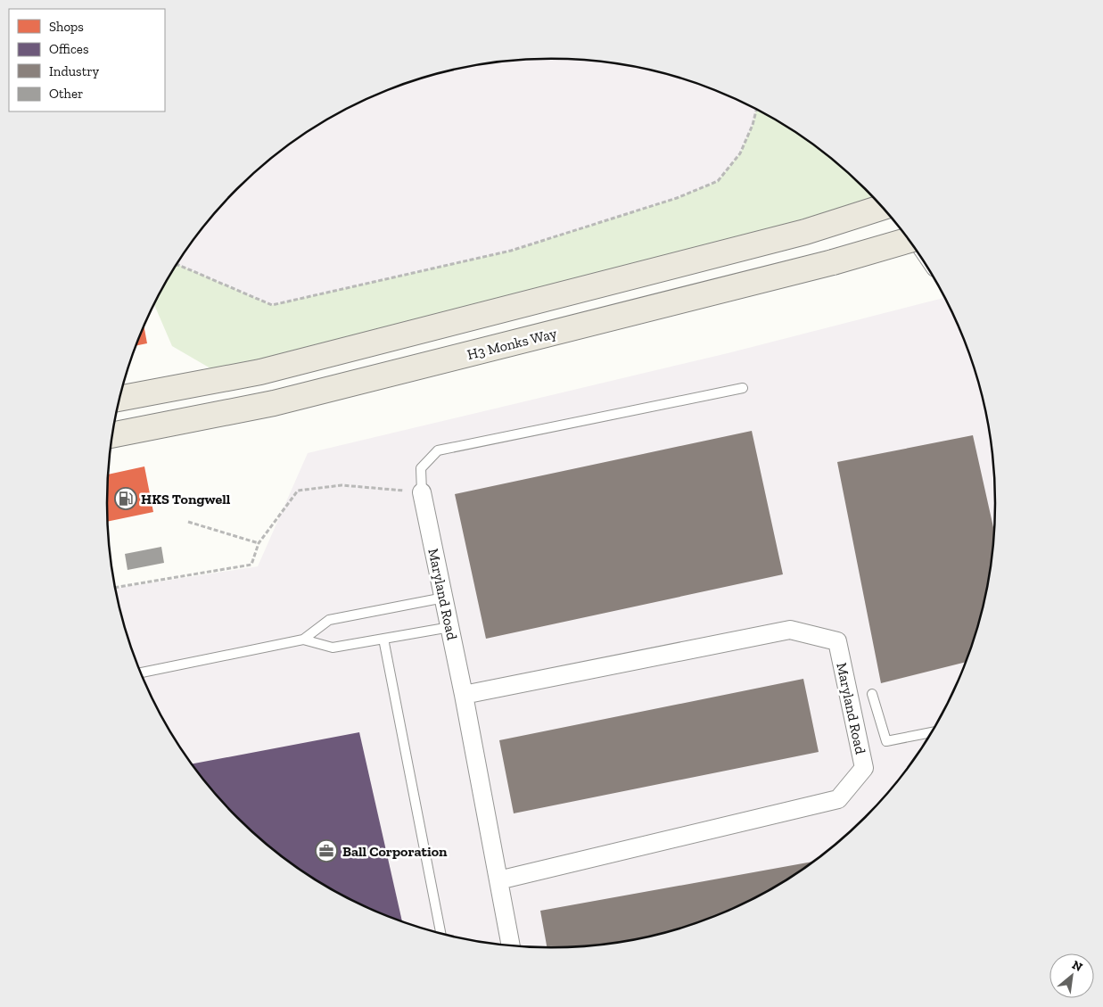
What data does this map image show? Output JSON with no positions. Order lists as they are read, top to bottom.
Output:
{
  "streets": {
    "main road": ["H3 Monks Way"],
    "street": ["Maryland Road"]
  },
  "places": {
    "fuel station": ["HKS Tongwell"],
    "office": ["Ball Corporation"]
  },
  "legend": [
    "Shops",
    "Offices",
    "Industry",
    "Other"
  ],
  "north": "top right"
}
